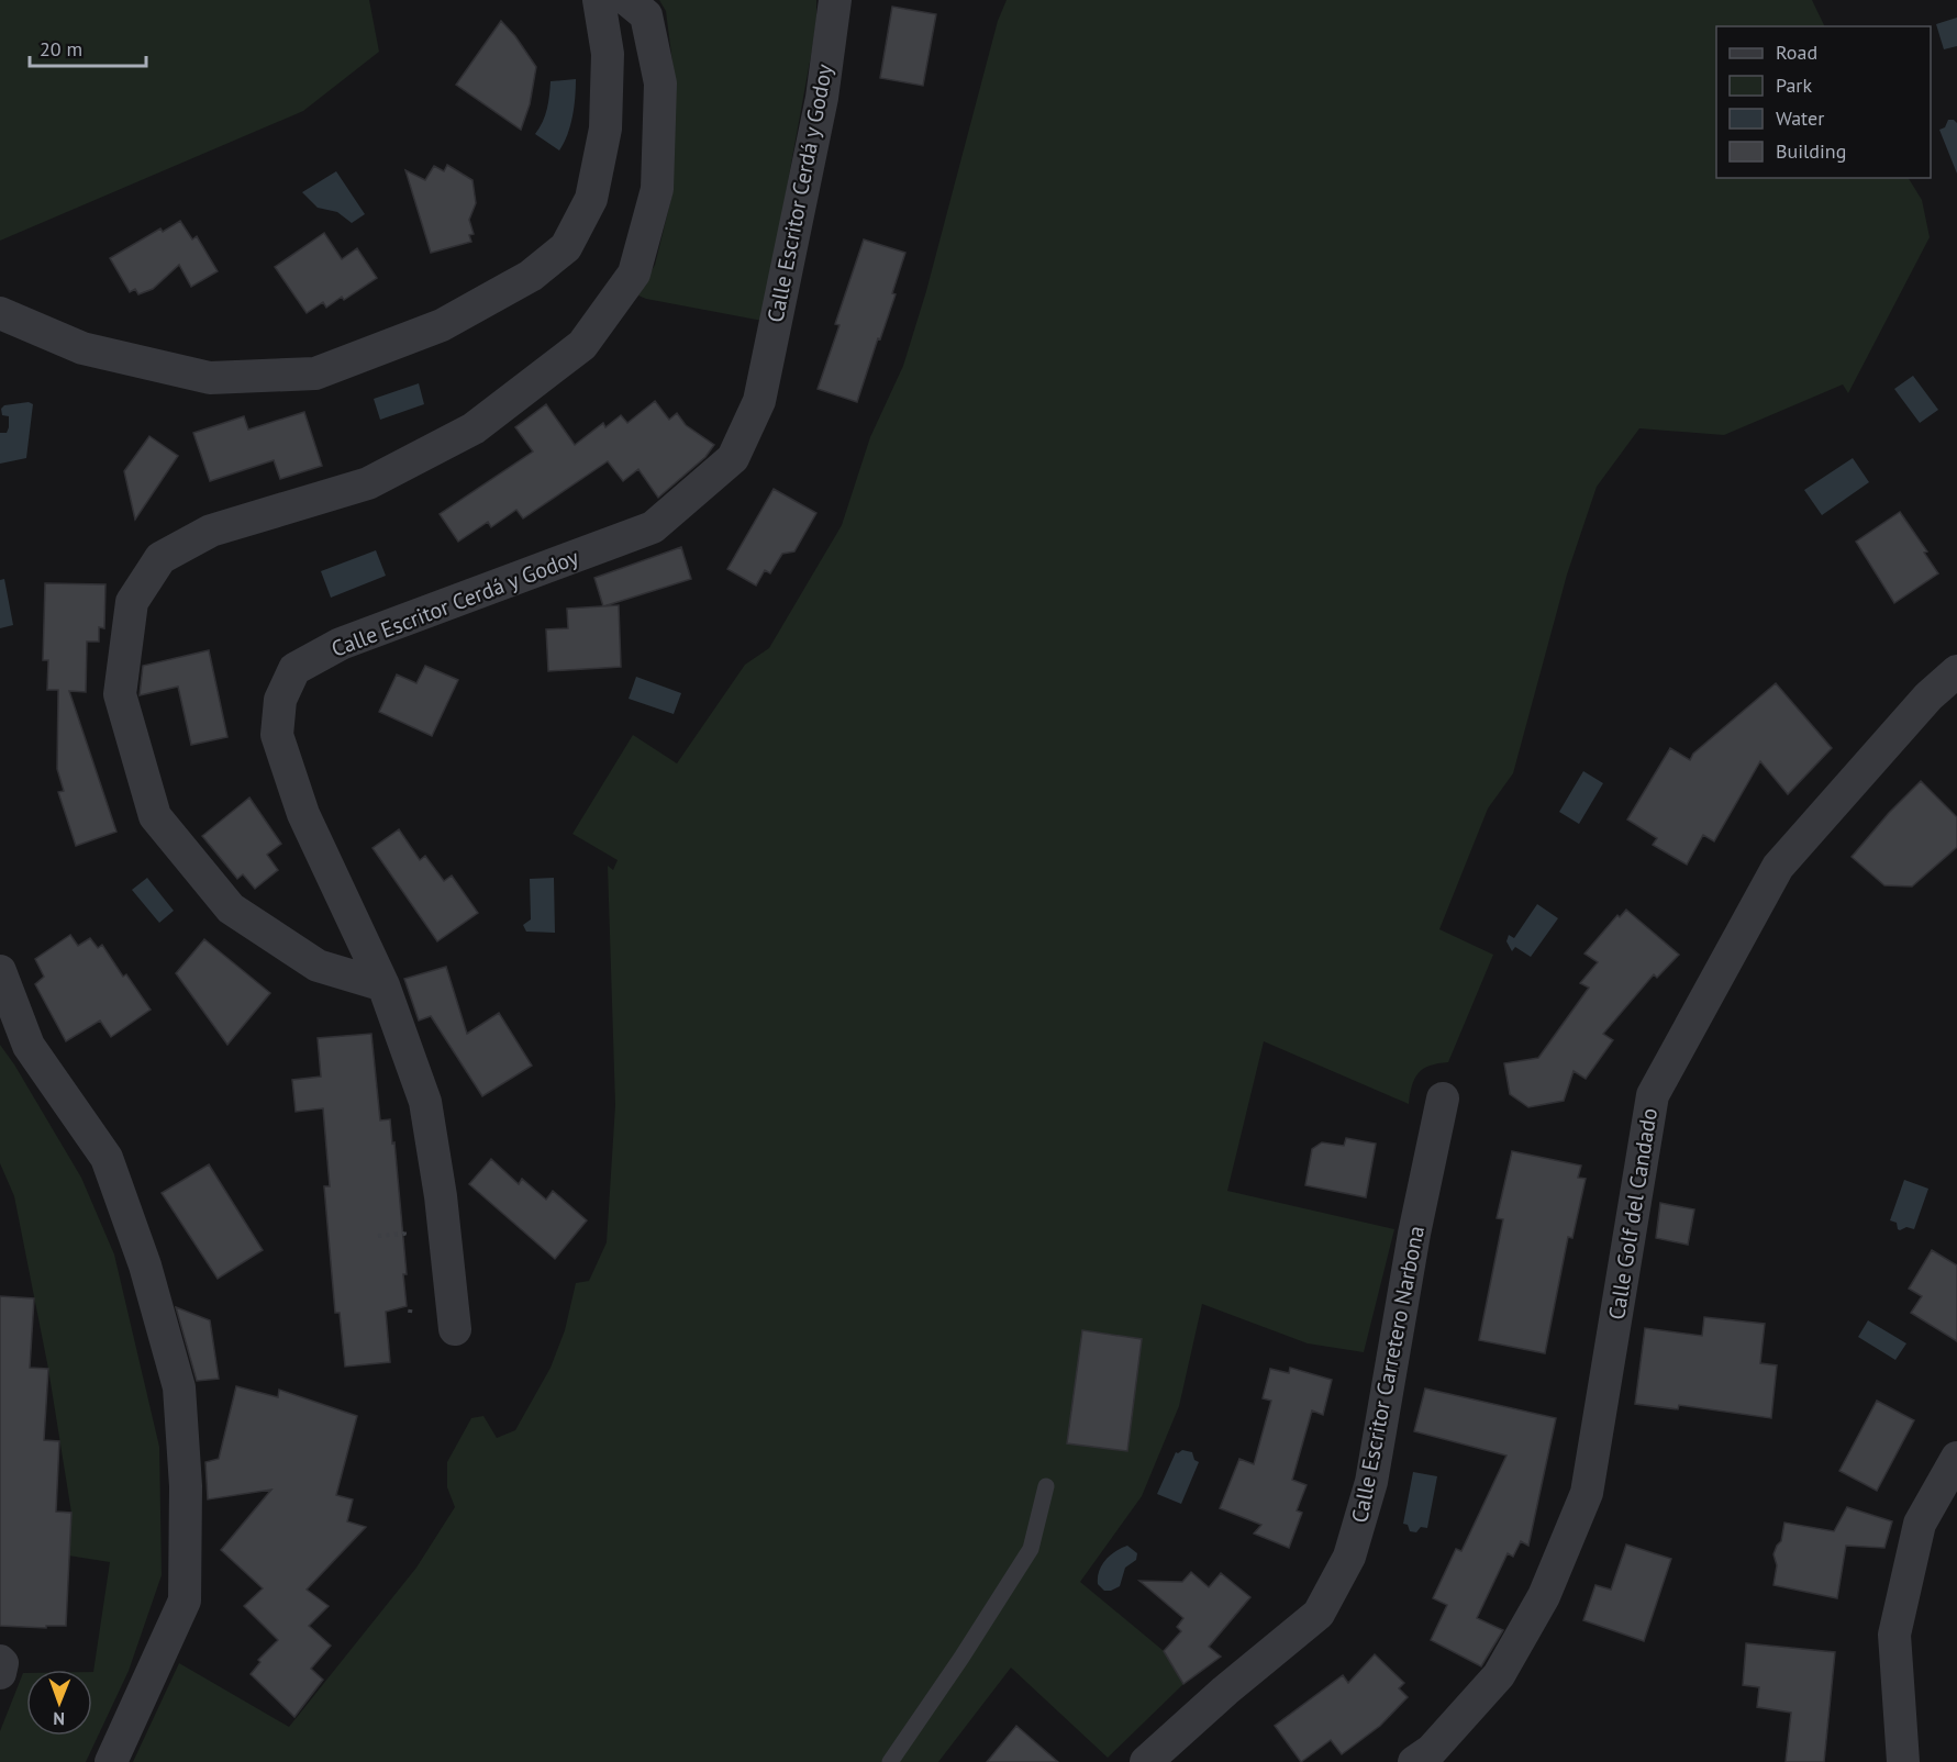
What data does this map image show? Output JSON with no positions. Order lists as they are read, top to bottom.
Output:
{
  "streets": {
    "street": ["Calle Escritor Cerdá y Godoy", "Calle Golf del Candado", "Calle Escritor Carretero Narbona"]
  },
  "legend": [
    "Road",
    "Park",
    "Water",
    "Building"
  ],
  "scale_bar": "20 m",
  "north": "bottom"
}
